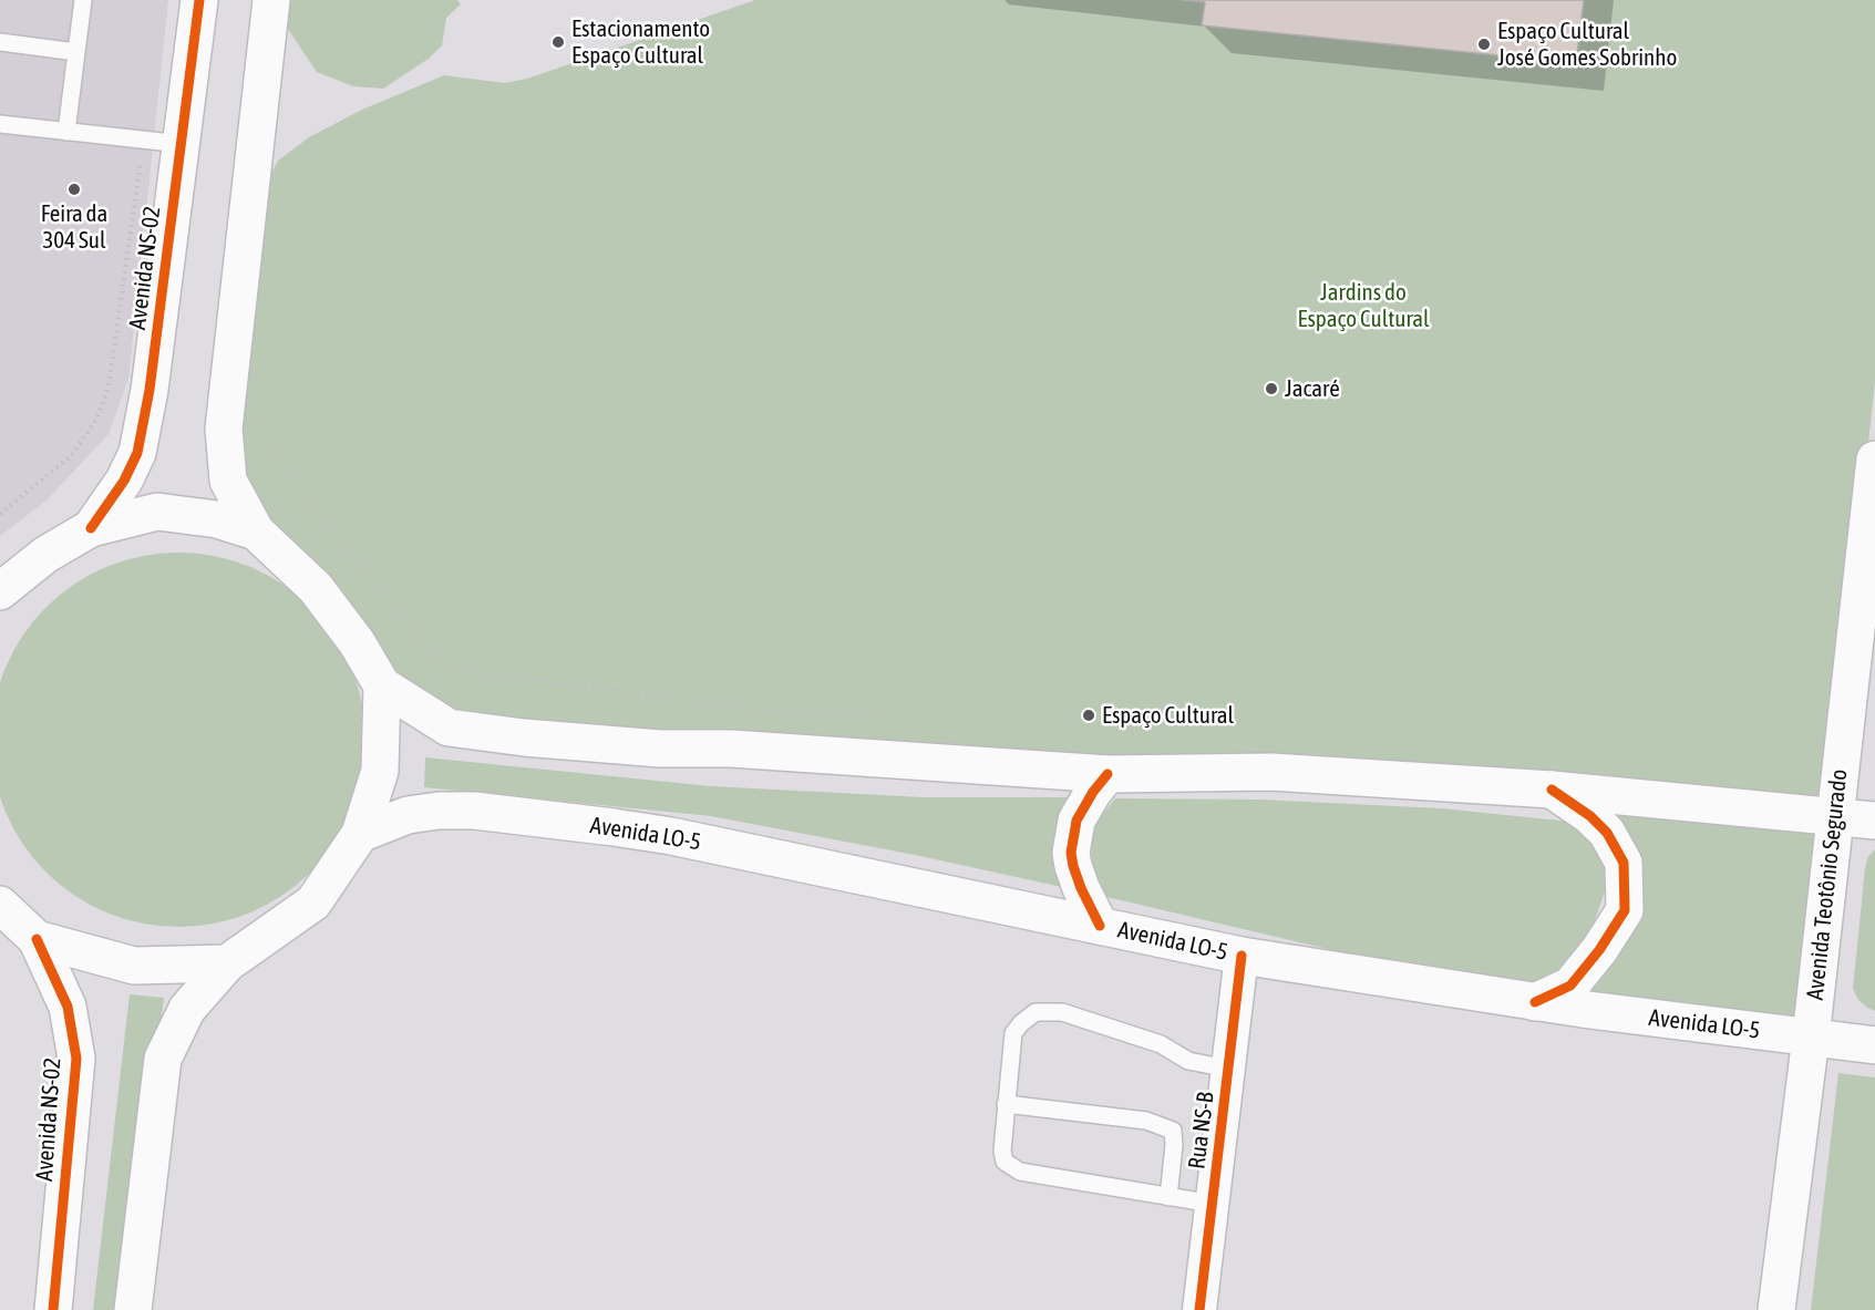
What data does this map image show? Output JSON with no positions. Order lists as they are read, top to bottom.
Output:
{
  "streets": {
    "main road": ["Avenida NS-02", "Avenida LO-5", "Avenida Teotônio Segurado"],
    "street": ["Rua NS-B"]
  },
  "crossings": [
    ["Avenida LO-5", "Avenida Teotônio Segurado"],
    ["Avenida LO-5", "Rua NS-B"]
  ],
  "parks": ["Jardins do Espaço Cultural"],
  "places": [
    "Estacionamento Espaço Cultural",
    "Espaço Cultural José Gomes Sobrinho",
    "Feira da 304 Sul",
    "Jacaré",
    "Espaço Cultural"
  ]
}
